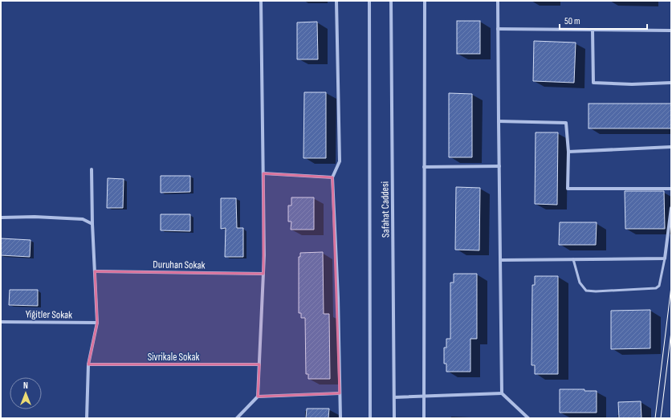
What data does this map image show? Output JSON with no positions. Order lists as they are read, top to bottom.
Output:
{
  "streets": {
    "street": [
      "Safahat Caddesi",
      "Duruhan Sokak",
      "Yiğitler Sokak",
      "Sivrikale Sokak"
    ]
  },
  "scale_bar": "50 m",
  "north": "top"
}
